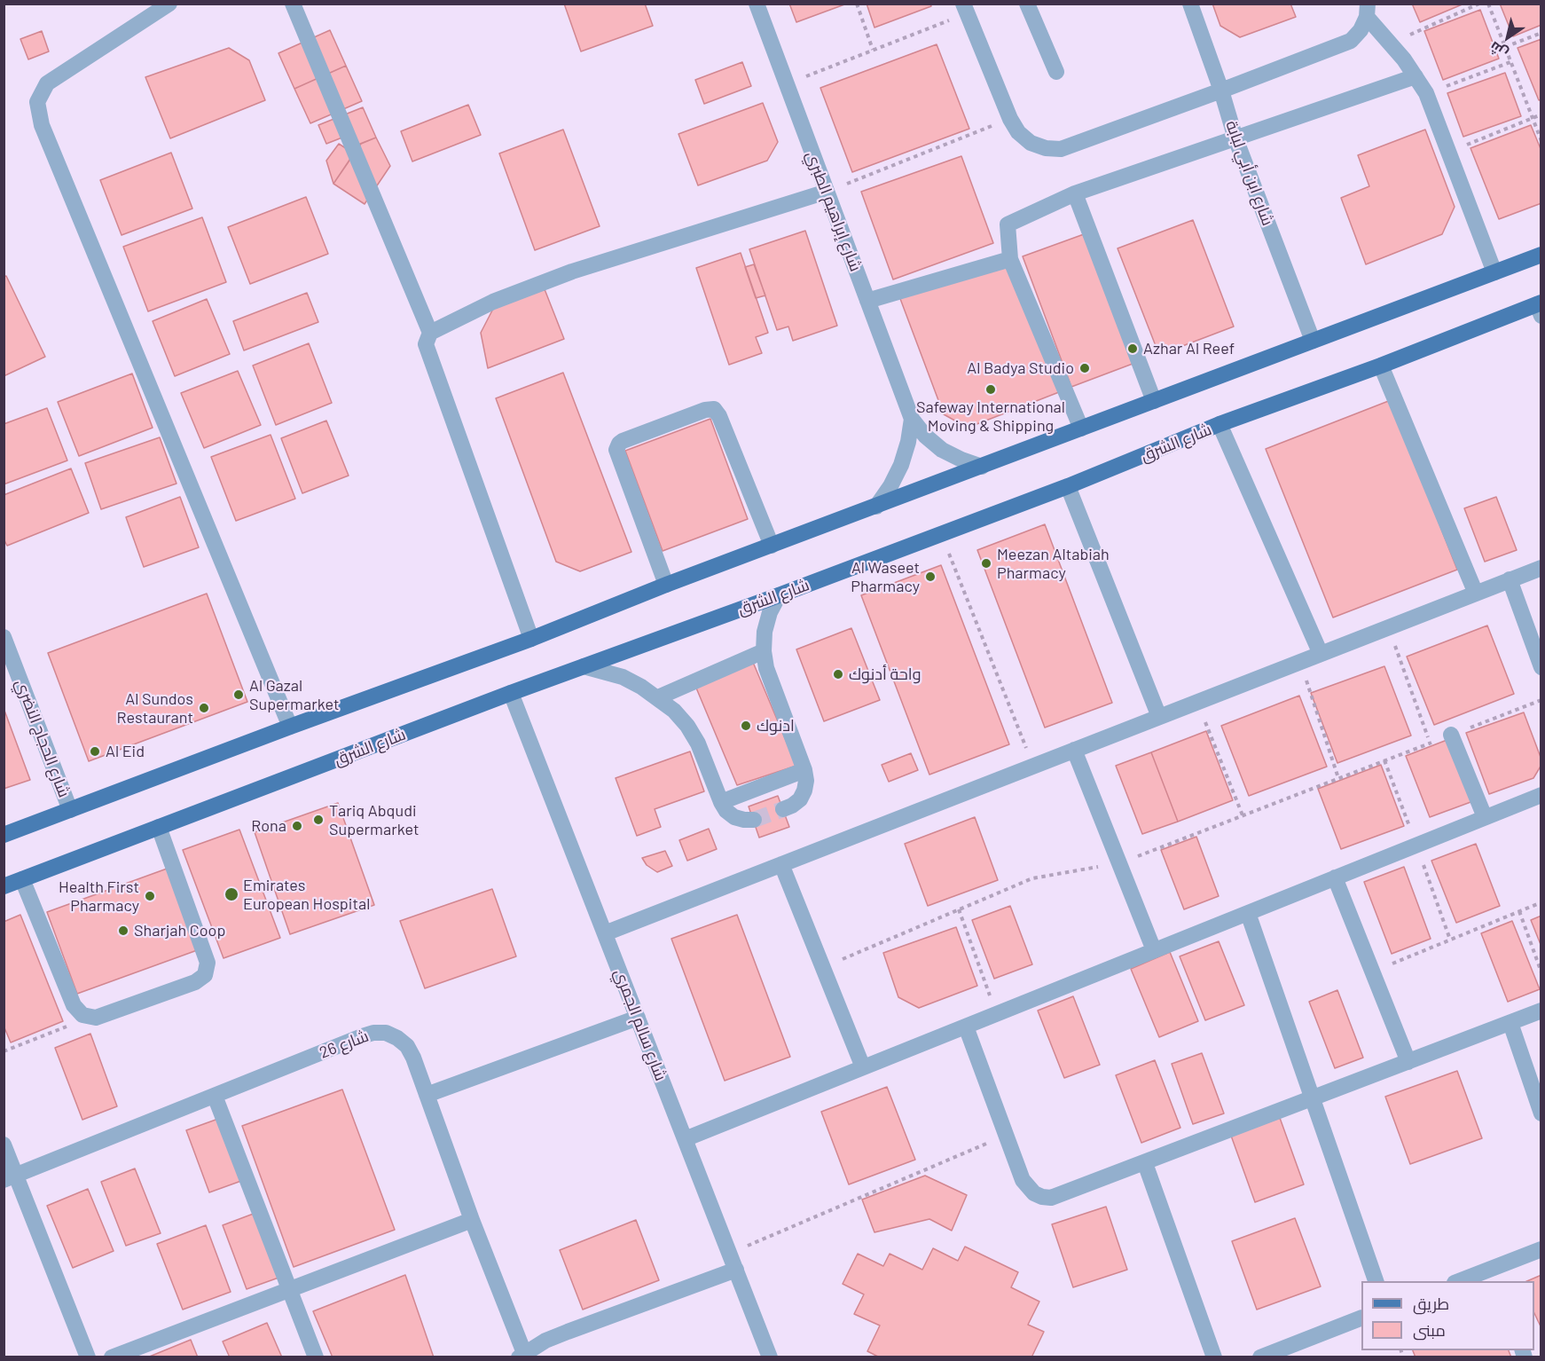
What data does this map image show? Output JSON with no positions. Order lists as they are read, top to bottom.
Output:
{
  "streets": {
    "main road": ["شارع الشرق"],
    "street": [
      "شارع ابن أبي لبابة",
      "شارع إبراهيم الطبري",
      "شارع الحجاج النضري",
      "شارع سالم الجمري",
      "شارع 26"
    ]
  },
  "crossings": [
    ["شارع الشرق", "شارع سالم الجمري"]
  ],
  "places": [
    "Azhar Al Reef",
    "Al Badya Studio",
    "Safeway International Moving & Shipping",
    "Meezan Altabiah Pharmacy",
    "Al Waseet Pharmacy",
    "واحة أدنوك",
    "Al Gazal Supermarket",
    "Al Sundos Restaurant",
    "ادنوك",
    "Al Eid",
    "Tariq Abqudi Supermarket",
    "Rona",
    "Emirates European Hospital",
    "Health First Pharmacy",
    "Sharjah Coop"
  ],
  "legend": ["طريق", "مبنى"],
  "north": "bottom left"
}
